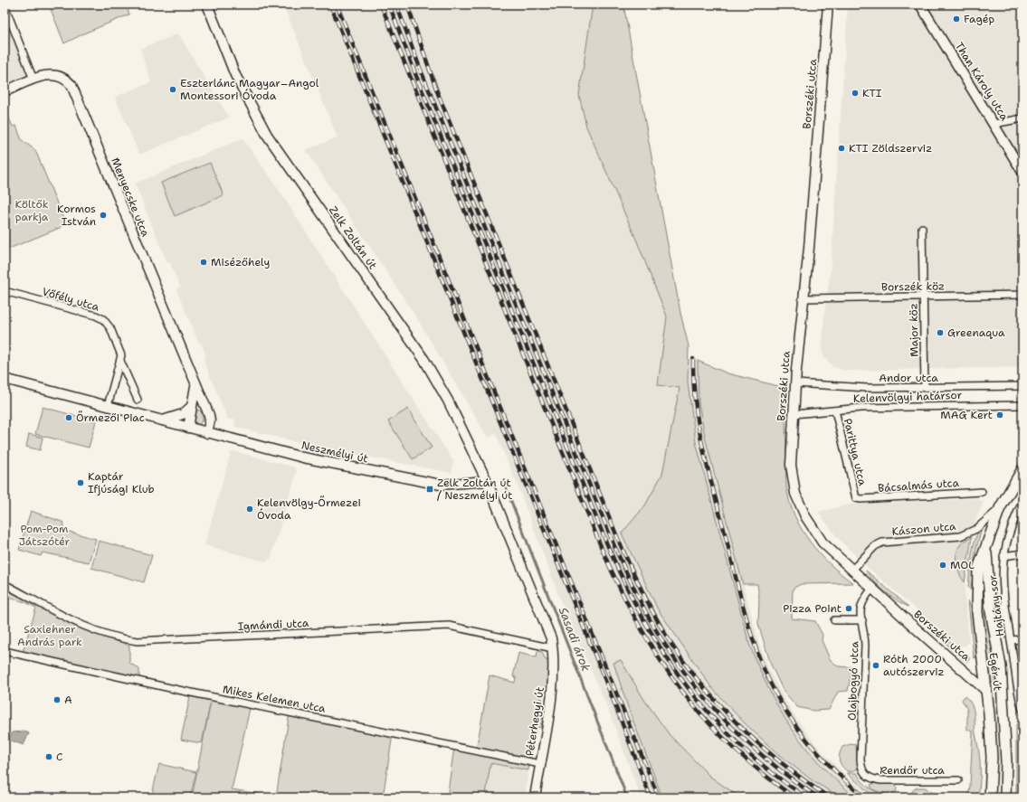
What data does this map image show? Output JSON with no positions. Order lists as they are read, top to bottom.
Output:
{
  "streets": {
    "main road": ["Egér út"],
    "street": [
      "Than Károly utca",
      "Borszéki utca",
      "Menyecske utca",
      "Zelk Zoltán út",
      "Borszék köz",
      "Vőfély utca",
      "Major köz",
      "Andor utca",
      "Kelenvölgyi határsor",
      "Neszmélyi út",
      "Parittya utca",
      "Bácsalmás utca",
      "Kászon utca",
      "Hajtány sor",
      "Igmándi utca",
      "Olajbogyó utca",
      "Mikes Kelemen utca",
      "Péterhegyi út",
      "Rendőr utca"
    ]
  },
  "crossings": [
    ["Borszéki utca", "Borszék köz"],
    ["Borszéki utca", "Andor utca"],
    ["Borszéki utca", "Kelenvölgyi határsor"],
    ["Borszéki utca", "Kászon utca"],
    ["Borszéki utca", "Egér út"],
    ["Borszéki utca", "Olajbogyó utca"],
    ["Menyecske utca", "Neszmélyi út"],
    ["Zelk Zoltán út", "Neszmélyi út"],
    ["Borszék köz", "Major köz"],
    ["Vőfély utca", "Neszmélyi út"],
    ["Major köz", "Andor utca"],
    ["Kelenvölgyi határsor", "Parittya utca"],
    ["Parittya utca", "Bácsalmás utca"],
    ["Kászon utca", "Egér út"],
    ["Igmándi utca", "Péterhegyi út"],
    ["Olajbogyó utca", "Rendőr utca"],
    ["Mikes Kelemen utca", "Péterhegyi út"]
  ],
  "water": ["Sasadi árok"],
  "parks": ["Költők parkja", "Pom-Pom Játszótér", "Saxlehner András park"],
  "places": {
    "other": [
      "Fagép",
      "Eszterlánc Magyar–Angol Montessori Óvoda",
      "KTI",
      "KTI Zöldszerviz",
      "Kormos István",
      "Misézőhely",
      "Greenaqua",
      "MAG Kert",
      "Őrmezői Piac",
      "Kaptár Ifjúsági Klub",
      "Kelenvölgy-Őrmezei Óvoda",
      "MOL",
      "Pizza Point",
      "Róth 2000 autószerviz",
      "A",
      "C"
    ],
    "transit": ["Zelk Zoltán út / Neszmélyi út"]
  }
}
